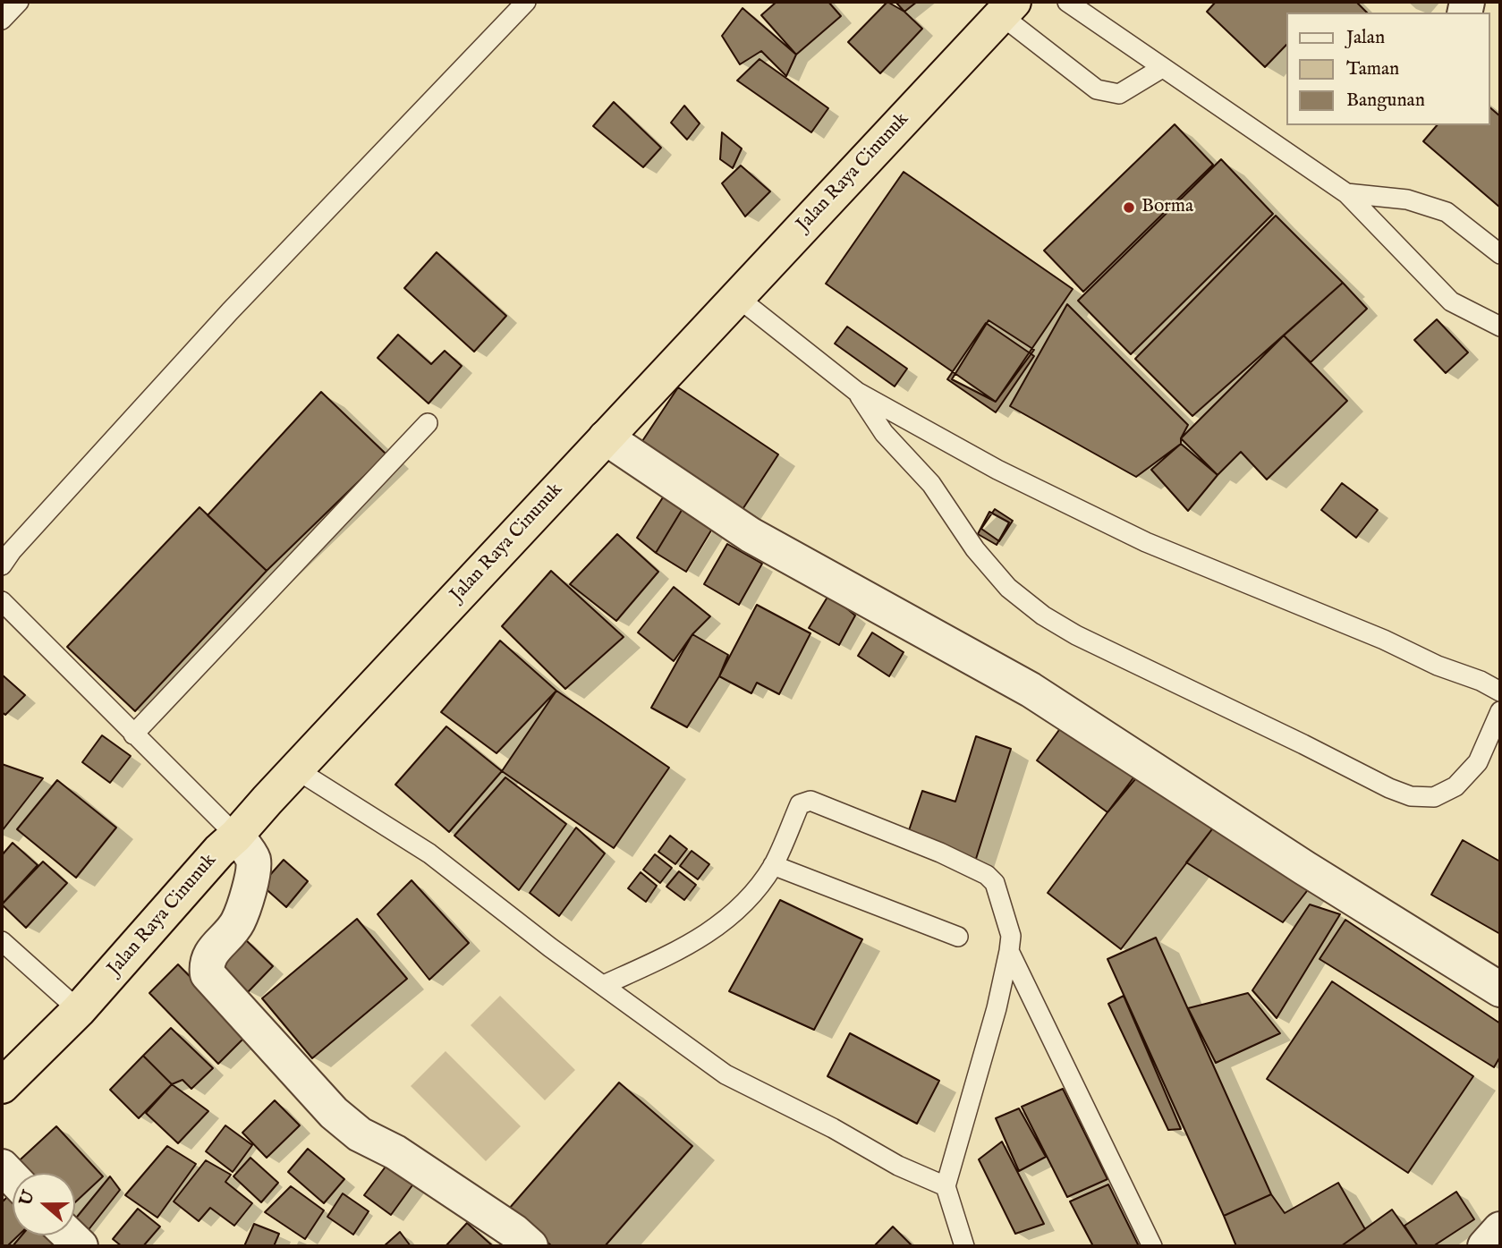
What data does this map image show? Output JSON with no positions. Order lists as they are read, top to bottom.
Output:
{
  "streets": {
    "highway": ["Jalan Raya Cinunuk"]
  },
  "places": ["Borma"],
  "legend": ["Jalan", "Taman", "Bangunan"],
  "north": "left"
}
